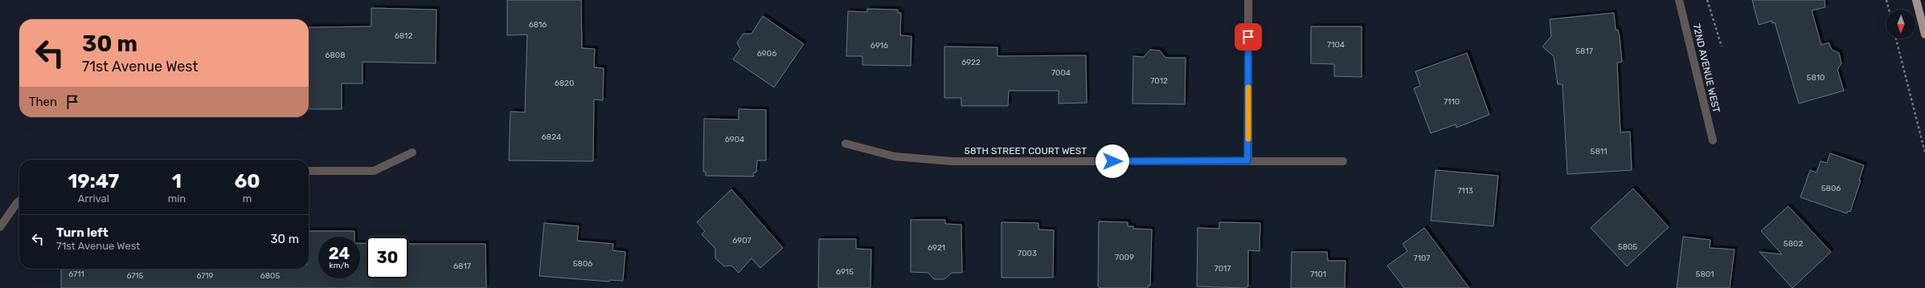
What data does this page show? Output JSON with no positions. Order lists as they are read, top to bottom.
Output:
{
  "streets": {
    "street": ["72ND AVENUE WEST", "58TH STREET COURT WEST"]
  },
  "house_numbers": [
    "6816",
    "6812",
    "7104",
    "6916",
    "5817",
    "6906",
    "6808",
    "6922",
    "7004",
    "5810",
    "7012",
    "6820",
    "7110",
    "6824",
    "6904",
    "5811",
    "5806",
    "7113",
    "6907",
    "5802",
    "5805",
    "6921",
    "7003",
    "7009",
    "7107",
    "5806",
    "6817",
    "7017",
    "6915",
    "6711",
    "7101",
    "5801",
    "6715",
    "6719",
    "6805"
  ],
  "north": "bottom",
  "page": {
    "turn": ["30 m", "71st Avenue West"],
    "then": "Then",
    "eta": [
      "19:47",
      "Arrival",
      "1",
      "min",
      "60",
      "m"
    ],
    "list": [
      {
        "name": "Turn left",
        "note": "71st Avenue West",
        "value": "30 m"
      }
    ],
    "speed": "24 km/h",
    "limit": "30"
  }
}
